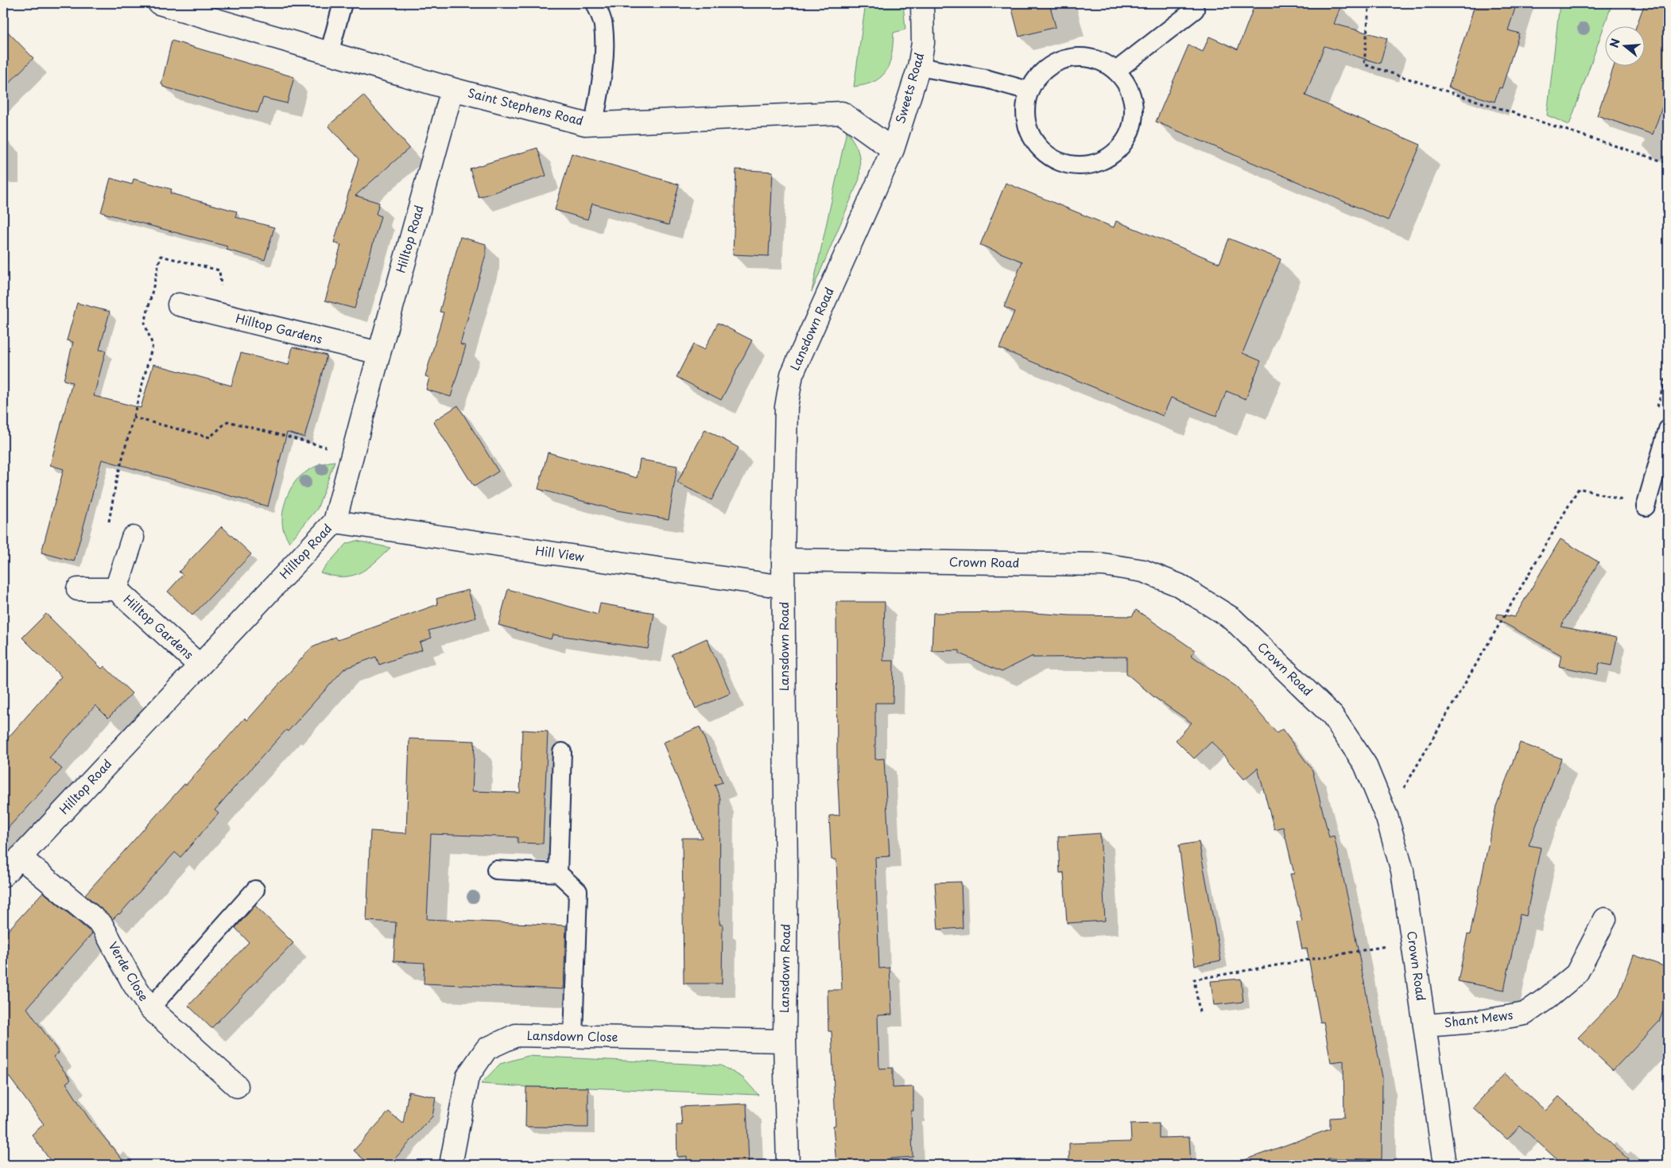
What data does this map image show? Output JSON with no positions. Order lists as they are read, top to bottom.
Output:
{
  "streets": {
    "street": [
      "Sweets Road",
      "Saint Stephens Road",
      "Hilltop Road",
      "Hilltop Gardens",
      "Lansdown Road",
      "Hill View",
      "Crown Road",
      "Verde Close",
      "Shant Mews",
      "Lansdown Close"
    ]
  },
  "crossings": [
    ["Sweets Road", "Saint Stephens Road"],
    ["Sweets Road", "Lansdown Road"],
    ["Saint Stephens Road", "Hilltop Road"],
    ["Saint Stephens Road", "Lansdown Road"],
    ["Hilltop Road", "Hilltop Gardens"],
    ["Hilltop Road", "Hill View"],
    ["Hilltop Road", "Verde Close"],
    ["Lansdown Road", "Hill View"],
    ["Lansdown Road", "Crown Road"],
    ["Lansdown Road", "Lansdown Close"],
    ["Crown Road", "Shant Mews"]
  ],
  "north": "left"
}
